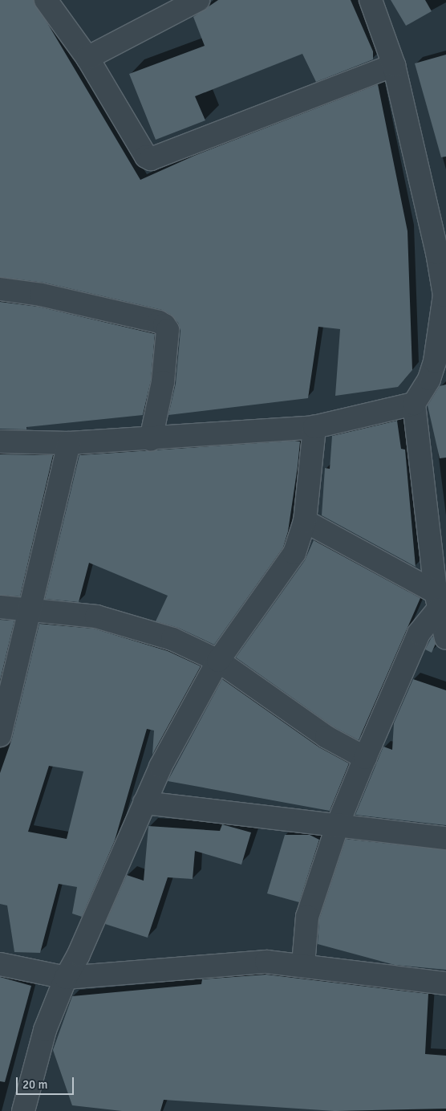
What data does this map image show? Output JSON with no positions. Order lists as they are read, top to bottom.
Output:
{
  "scale_bar": "20 m"
}
